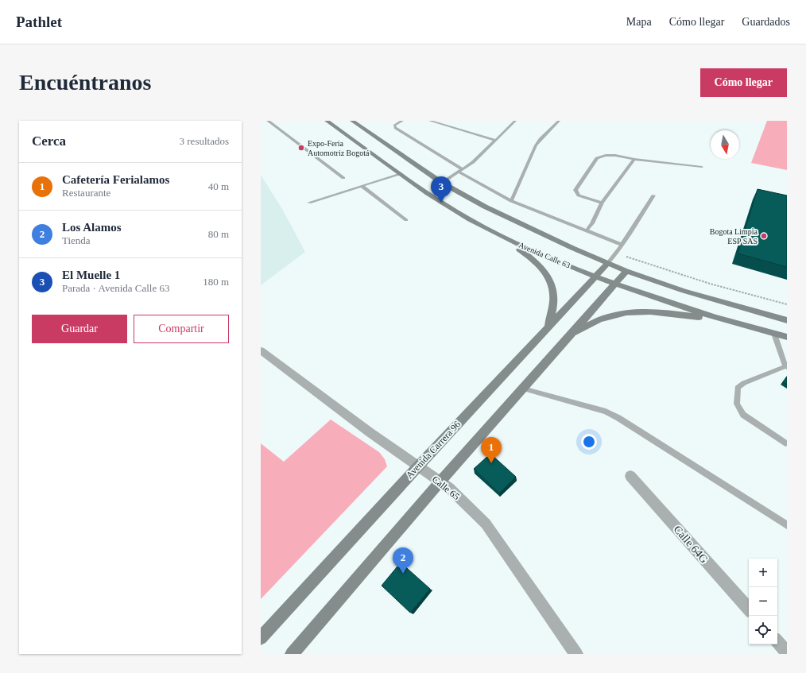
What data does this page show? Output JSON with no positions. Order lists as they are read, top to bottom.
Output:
{
  "streets": {
    "main road": ["Avenida Calle 63", "Avenida Carrera 96"],
    "street": ["Calle 65", "Calle 64G"]
  },
  "crossings": [
    ["Avenida Calle 63", "Avenida Carrera 96"],
    ["Avenida Carrera 96", "Calle 65"]
  ],
  "places": ["Expo-Feria Automotriz Bogotá", "Bogota Limpia ESP SAS"],
  "north": "bottom",
  "page": {
    "header": "Pathlet",
    "nav": ["Mapa", "Cómo llegar", "Guardados"],
    "buttons": [
      "Cómo llegar",
      ["Guardar", "Compartir"]
    ],
    "title": "Encuéntranos",
    "heading": ["Cerca", "3 resultados"],
    "list": [
      {
        "mark": "1",
        "name": "Cafetería Ferialamos",
        "note": "Restaurante",
        "value": "40 m"
      },
      {
        "mark": "2",
        "name": "Los Alamos",
        "note": "Tienda",
        "value": "80 m"
      },
      {
        "mark": "3",
        "name": "El Muelle 1",
        "note": "Parada · Avenida Calle 63",
        "value": "180 m"
      }
    ],
    "pins": ["3", "1", "2"],
    "map_buttons": ["+", "−"]
  }
}
